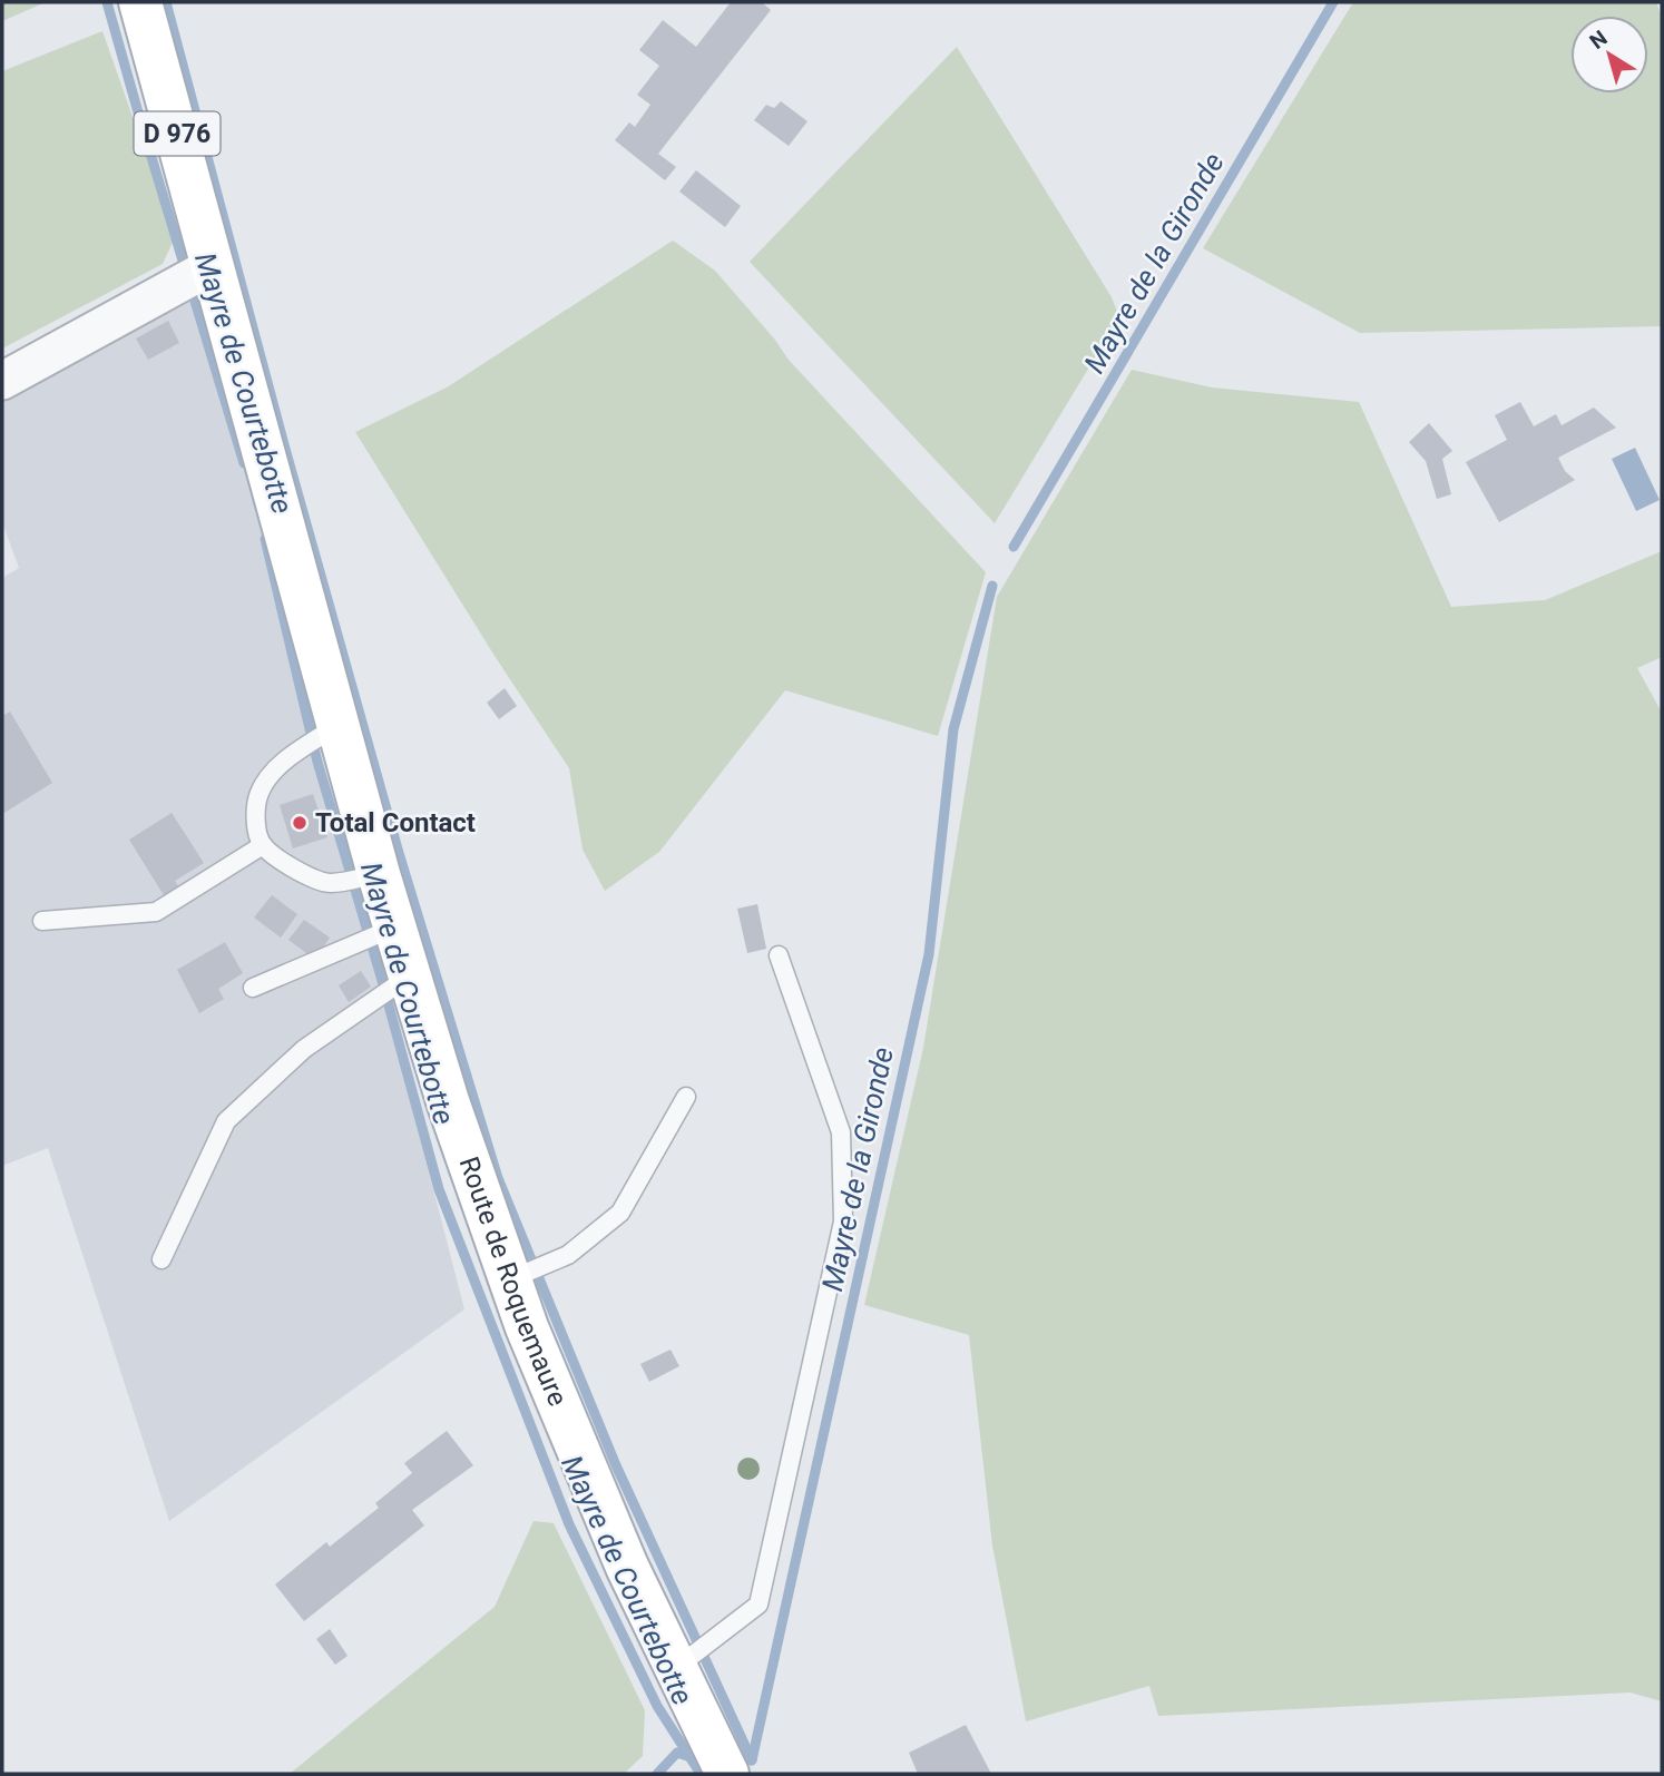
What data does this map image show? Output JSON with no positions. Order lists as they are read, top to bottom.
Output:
{
  "streets": {
    "main road": ["D 976", "Route de Roquemaure"]
  },
  "water": ["Mayre de la Gironde", "Mayre de Courtebotte"],
  "places": ["Total Contact"],
  "north": "top left"
}
